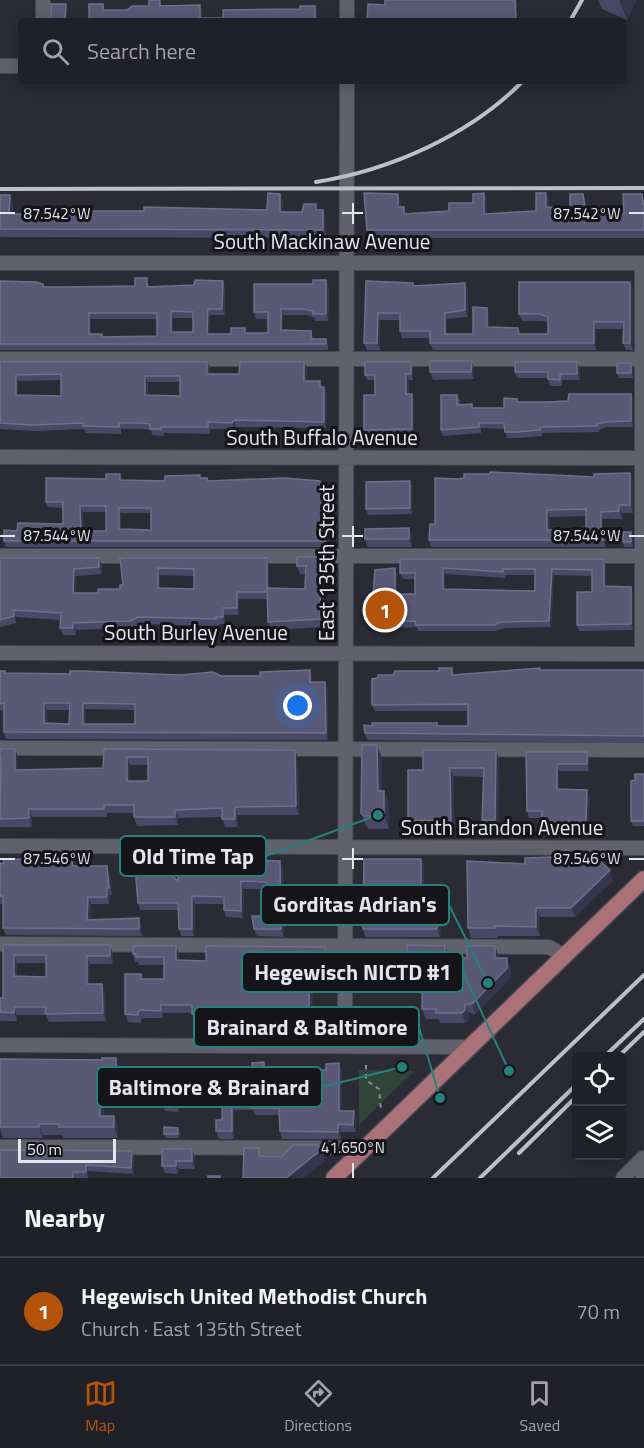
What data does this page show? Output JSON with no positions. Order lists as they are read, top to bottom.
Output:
{
  "streets": {
    "street": [
      "South Mackinaw Avenue",
      "South Buffalo Avenue",
      "East 135th Street",
      "South Burley Avenue",
      "South Brandon Avenue"
    ]
  },
  "crossings": [
    ["South Mackinaw Avenue", "East 135th Street"],
    ["South Buffalo Avenue", "East 135th Street"],
    ["East 135th Street", "South Burley Avenue"],
    ["East 135th Street", "South Brandon Avenue"]
  ],
  "places": [
    "Old Time Tap",
    "Gorditas Adrian's",
    "Baltimore & Brainard",
    "Hegewisch NICTD #1",
    "Brainard & Baltimore"
  ],
  "scale_bar": "50 m",
  "page": {
    "search": "Search here",
    "pins": "1",
    "scale": "50 m",
    "heading": "Nearby",
    "list": [
      {
        "mark": "1",
        "name": "Hegewisch United Methodist Church",
        "note": "Church · East 135th Street",
        "value": "70 m"
      }
    ],
    "nav": ["Map", "Directions", "Saved"]
  },
  "coordinates": [
    "87.542°W",
    "87.544°W",
    "87.546°W",
    "41.650°N"
  ]
}
